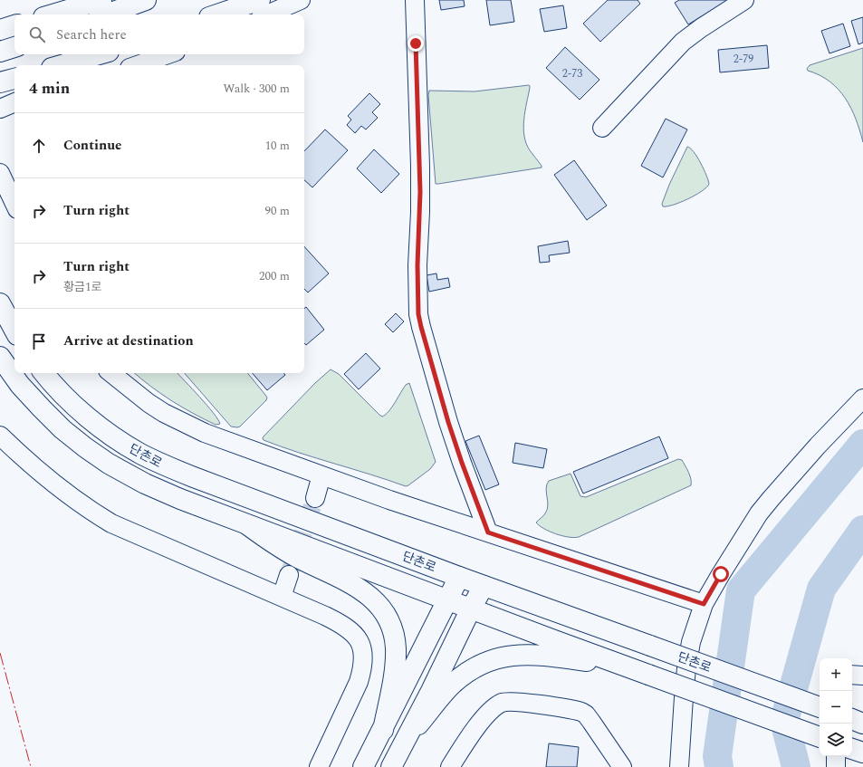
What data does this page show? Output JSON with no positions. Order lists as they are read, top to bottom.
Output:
{
  "streets": {
    "main road": ["단촌로"]
  },
  "house_numbers": ["2-79", "2-73"],
  "page": {
    "search": "Search here",
    "heading": ["4 min", "Walk · 300 m"],
    "list": [
      ["Continue", "10 m"],
      ["Turn right", "90 m"],
      ["Turn right", "황금1로", "200 m"],
      "Arrive at destination"
    ],
    "map_buttons": ["+", "−"]
  }
}
